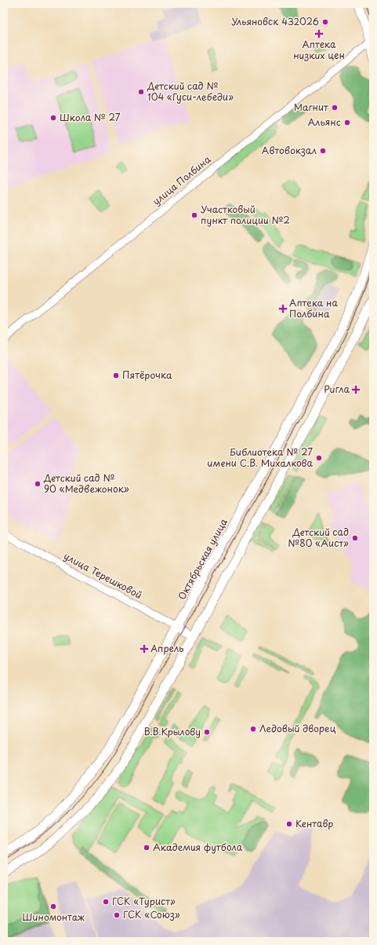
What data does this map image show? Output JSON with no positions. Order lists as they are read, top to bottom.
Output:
{
  "streets": {
    "main road": ["Октябрьская улица", "улица Терешковой"],
    "street": ["улица Полбина"]
  },
  "crossings": [
    ["Октябрьская улица", "улица Терешковой"]
  ],
  "places": {
    "other": [
      "Ульяновск 432026",
      "Детский сад № 104 «Гуси-лебеди»",
      "Магнит",
      "Школа № 27",
      "Альянс",
      "Автовокзал",
      "Участковый пункт полиции №2",
      "Пятёрочка",
      "Библиотека № 27 имени С.В. Михалкова",
      "Детский сад № 90 «Медвежонок»",
      "Детский сад №80 «Аист»",
      "Ледовый дворец",
      "В.В.Крылову",
      "Кентавр",
      "Академия футбола",
      "ГСК «Турист»",
      "Шиномонтаж",
      "ГСК «Союз»"
    ],
    "health": [
      "Аптека низких цен",
      "Аптека на Полбина",
      "Ригла",
      "Апрель"
    ]
  }
}
